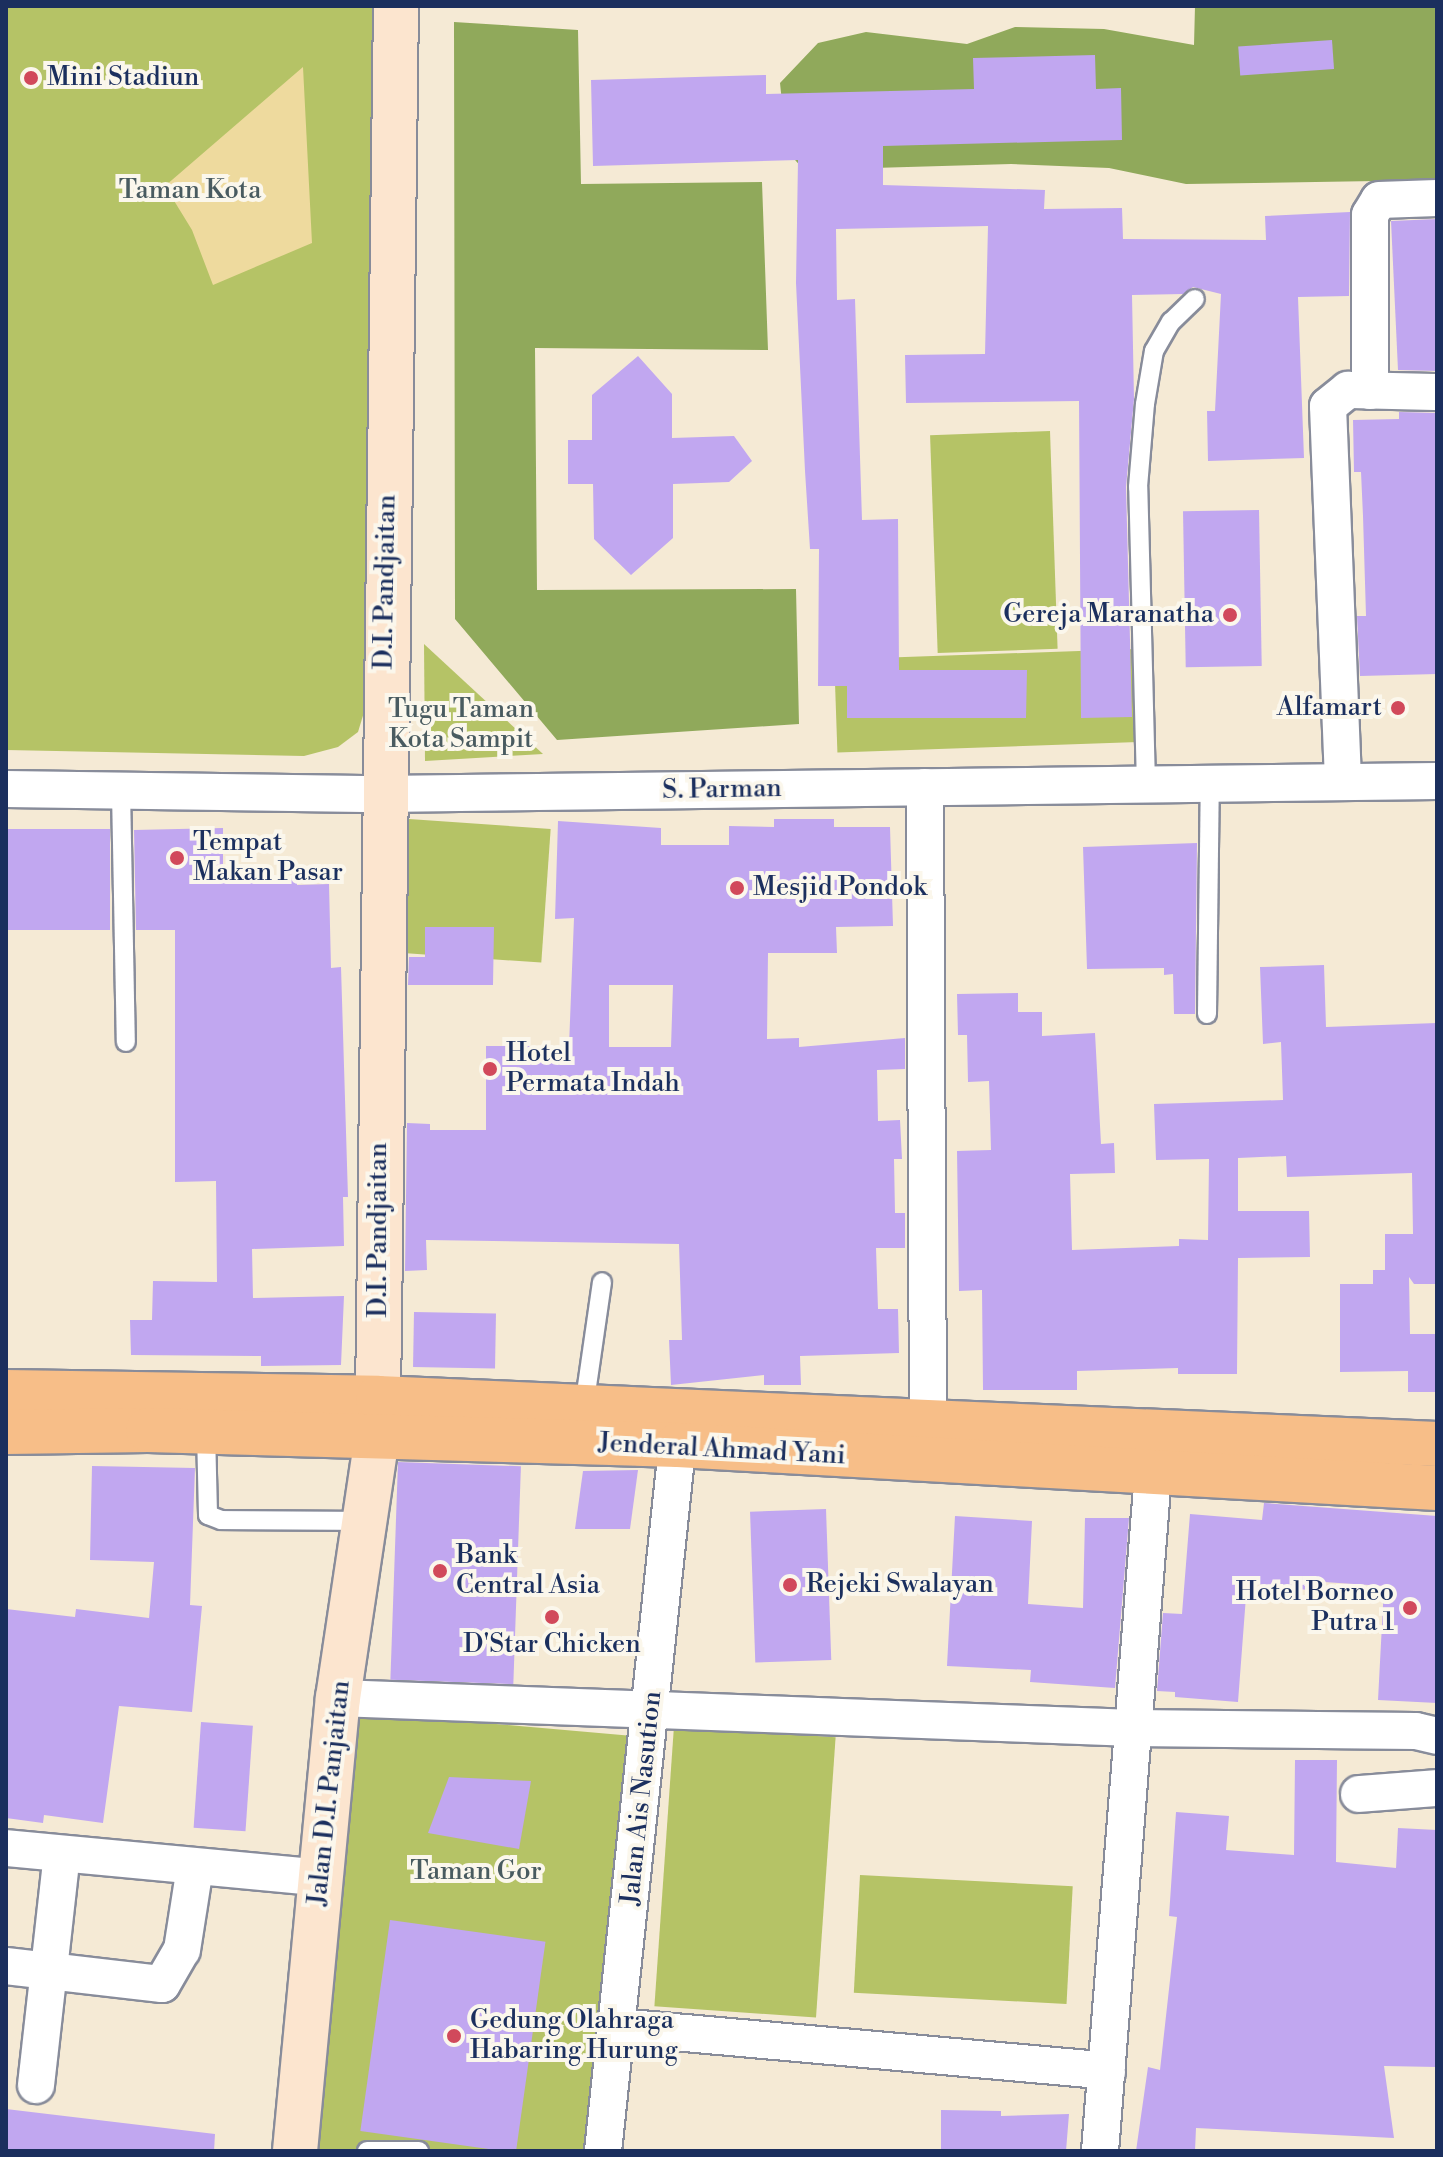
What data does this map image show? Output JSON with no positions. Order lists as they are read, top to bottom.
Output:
{
  "streets": {
    "highway": ["Jenderal Ahmad Yani"],
    "street": [
      "D.I. Pandjaitan",
      "S. Parman",
      "Jalan D.I. Panjaitan",
      "Jalan Ais Nasution"
    ]
  },
  "crossings": [
    ["D.I. Pandjaitan", "S. Parman"],
    ["D.I. Pandjaitan", "Jenderal Ahmad Yani"],
    ["D.I. Pandjaitan", "Jalan D.I. Panjaitan"],
    ["Jenderal Ahmad Yani", "Jalan D.I. Panjaitan"],
    ["Jenderal Ahmad Yani", "Jalan Ais Nasution"]
  ],
  "parks": ["Taman Kota", "Tugu Taman Kota Sampit", "Taman Gor"],
  "places": [
    "Mini Stadiun",
    "Gereja Maranatha",
    "Alfamart",
    "Tempat Makan Pasar",
    "Mesjid Pondok",
    "Hotel Permata Indah",
    "Bank Central Asia",
    "Rejeki Swalayan",
    "Hotel Borneo Putra 1",
    "D'Star Chicken",
    "Gedung Olahraga Habaring Hurung"
  ]
}
